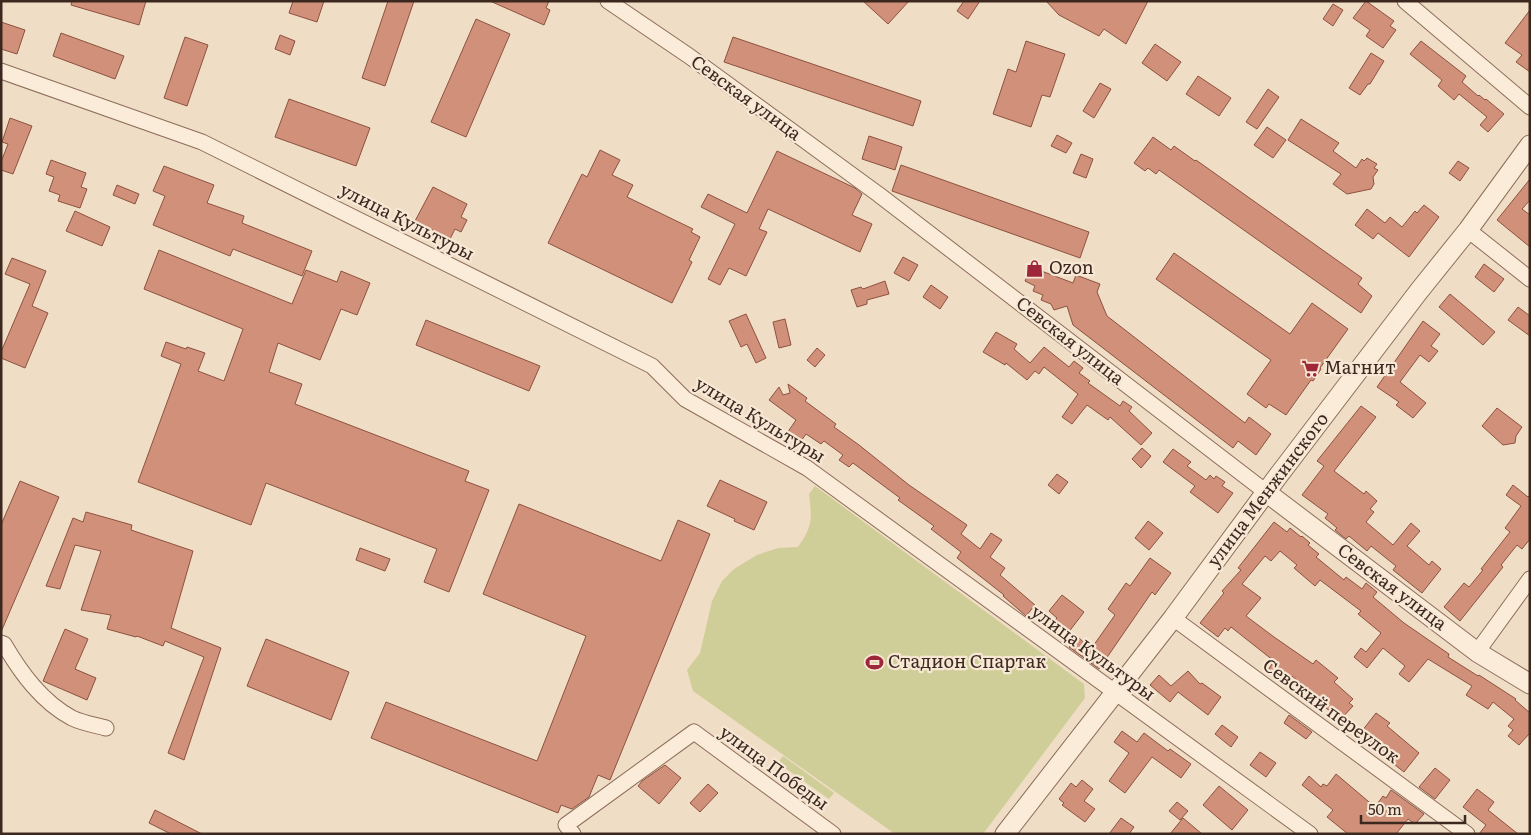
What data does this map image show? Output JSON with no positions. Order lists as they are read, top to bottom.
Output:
{
  "streets": {
    "street": [
      "Севская улица",
      "улица Культуры",
      "улица Менжинского",
      "Севский переулок",
      "улица Победы"
    ]
  },
  "crossings": [
    ["Севская улица", "улица Менжинского"],
    ["улица Культуры", "улица Менжинского"],
    ["улица Менжинского", "Севский переулок"]
  ],
  "places": {
    "shop": ["Ozon"],
    "supermarket": ["Магнит"],
    "sports": ["Стадион Спартак"]
  },
  "scale_bar": "50 m"
}
